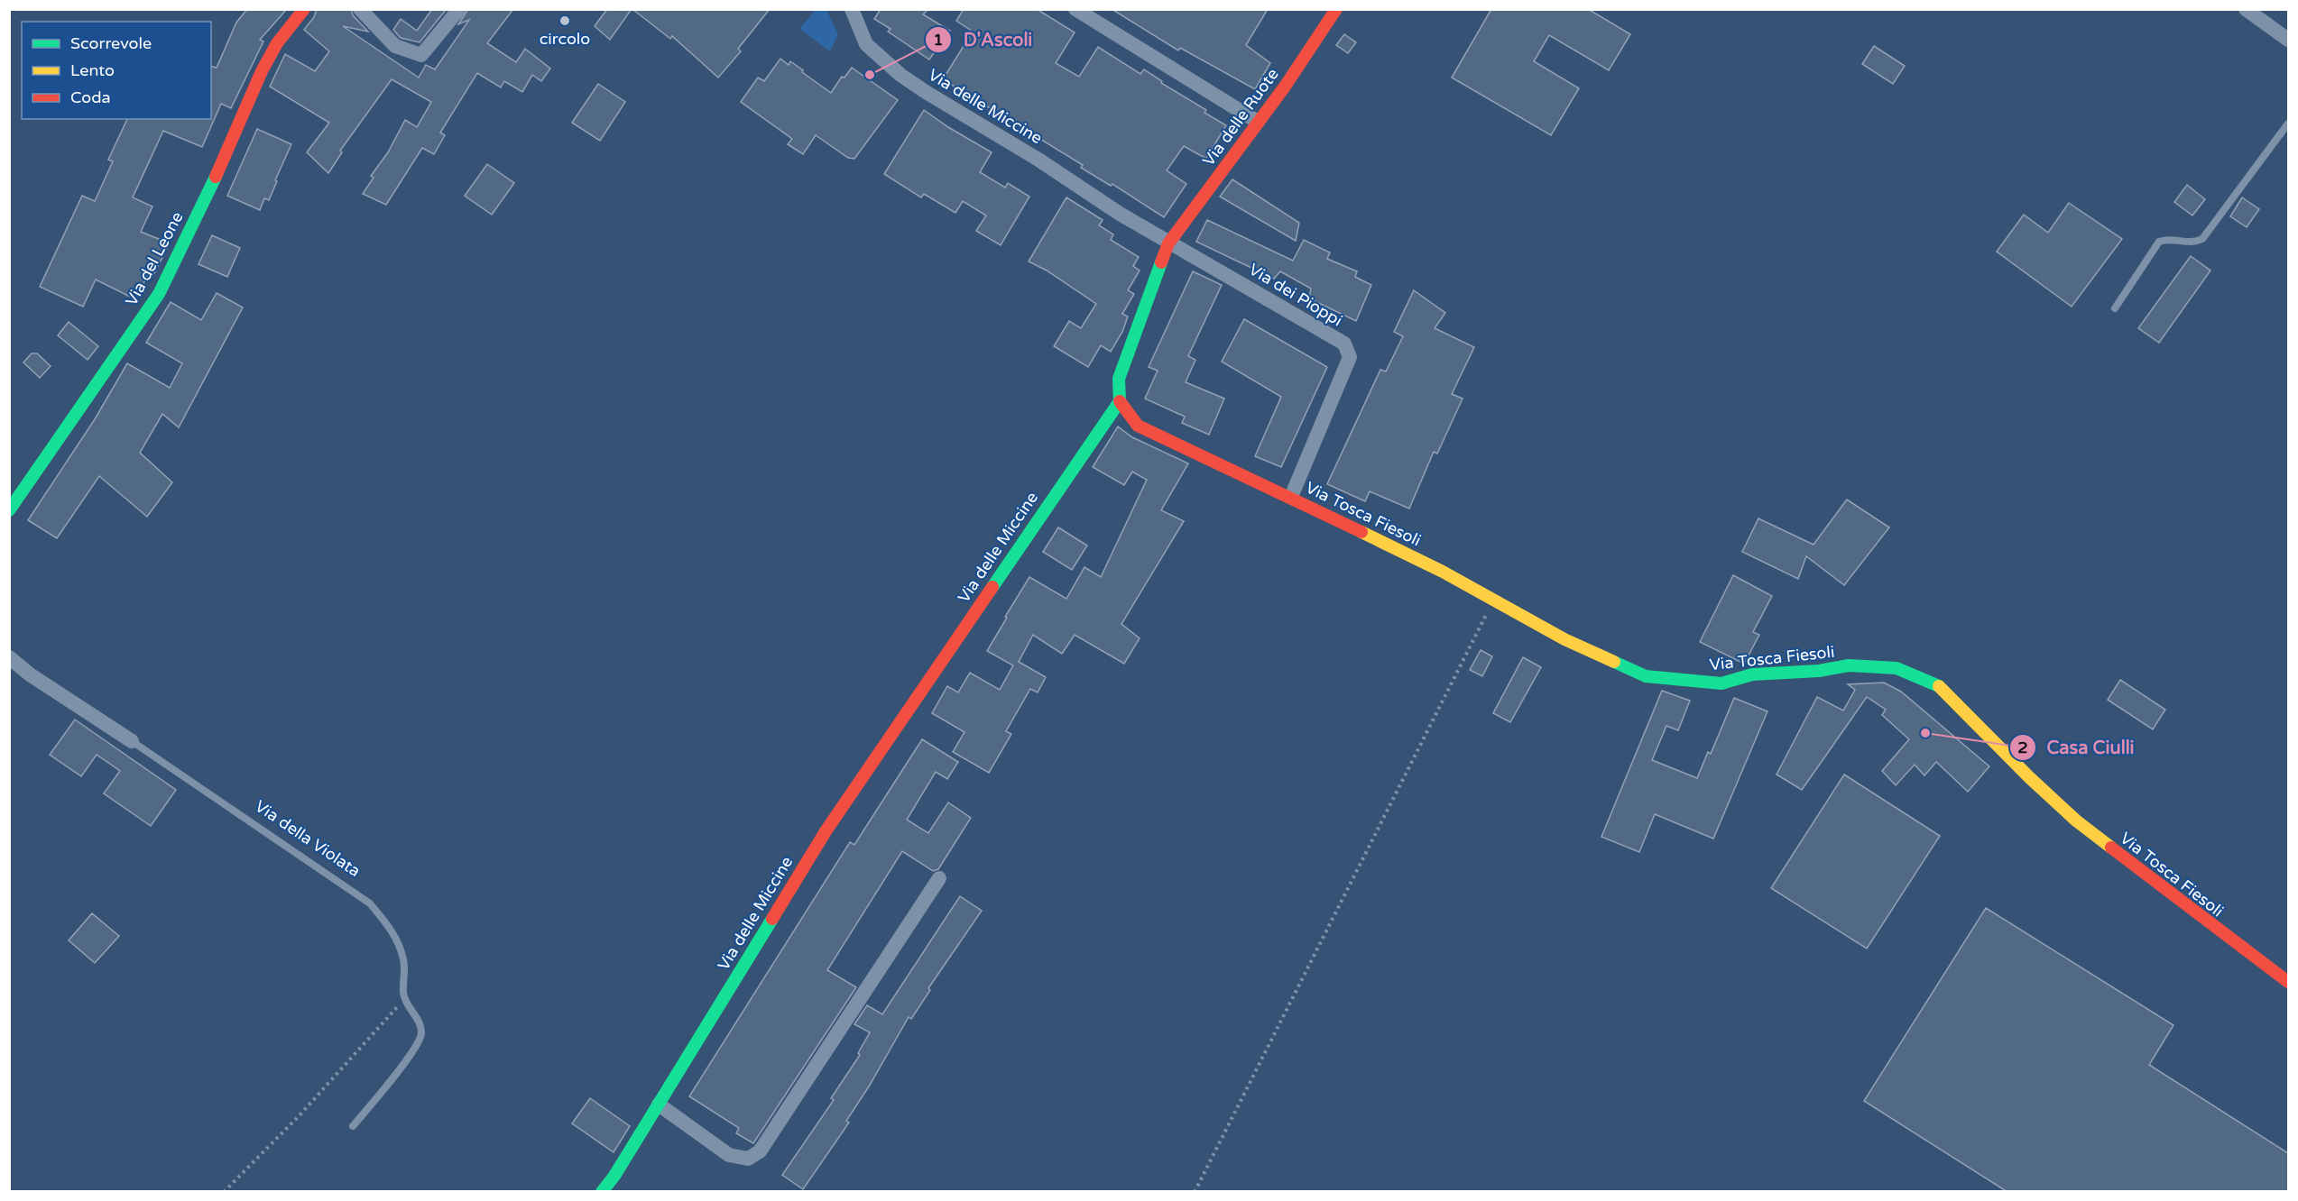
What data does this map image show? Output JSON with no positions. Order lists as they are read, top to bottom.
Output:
{
  "streets": {
    "street": [
      "Via delle Miccine",
      "Via delle Ruote",
      "Via del Leone",
      "Via dei Pioppi",
      "Via Tosca Fiesoli",
      "Via della Violata"
    ]
  },
  "crossings": [
    ["Via delle Miccine", "Via delle Ruote"],
    ["Via delle Miccine", "Via dei Pioppi"],
    ["Via delle Miccine", "Via Tosca Fiesoli"],
    ["Via delle Ruote", "Via dei Pioppi"],
    ["Via dei Pioppi", "Via Tosca Fiesoli"]
  ],
  "places": ["circolo", "D'Ascoli", "Casa Ciulli"],
  "legend": ["Scorrevole", "Lento", "Coda"]
}
